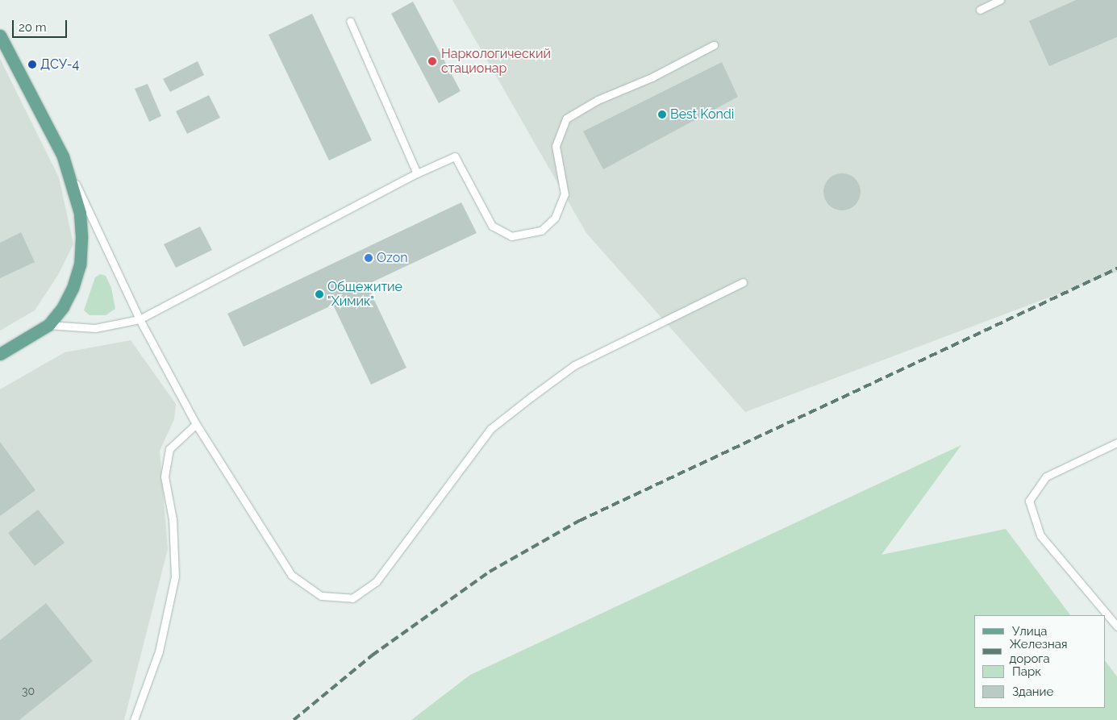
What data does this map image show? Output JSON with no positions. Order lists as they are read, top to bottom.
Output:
{
  "places": [
    "Наркологический стационар",
    "ДСУ-4",
    "Best Kondi",
    "Ozon",
    "Общежитие \"Химик\""
  ],
  "house_numbers": ["30"],
  "legend": [
    "Улица",
    "Железная дорога",
    "Парк",
    "Здание"
  ],
  "scale_bar": "20 m"
}
